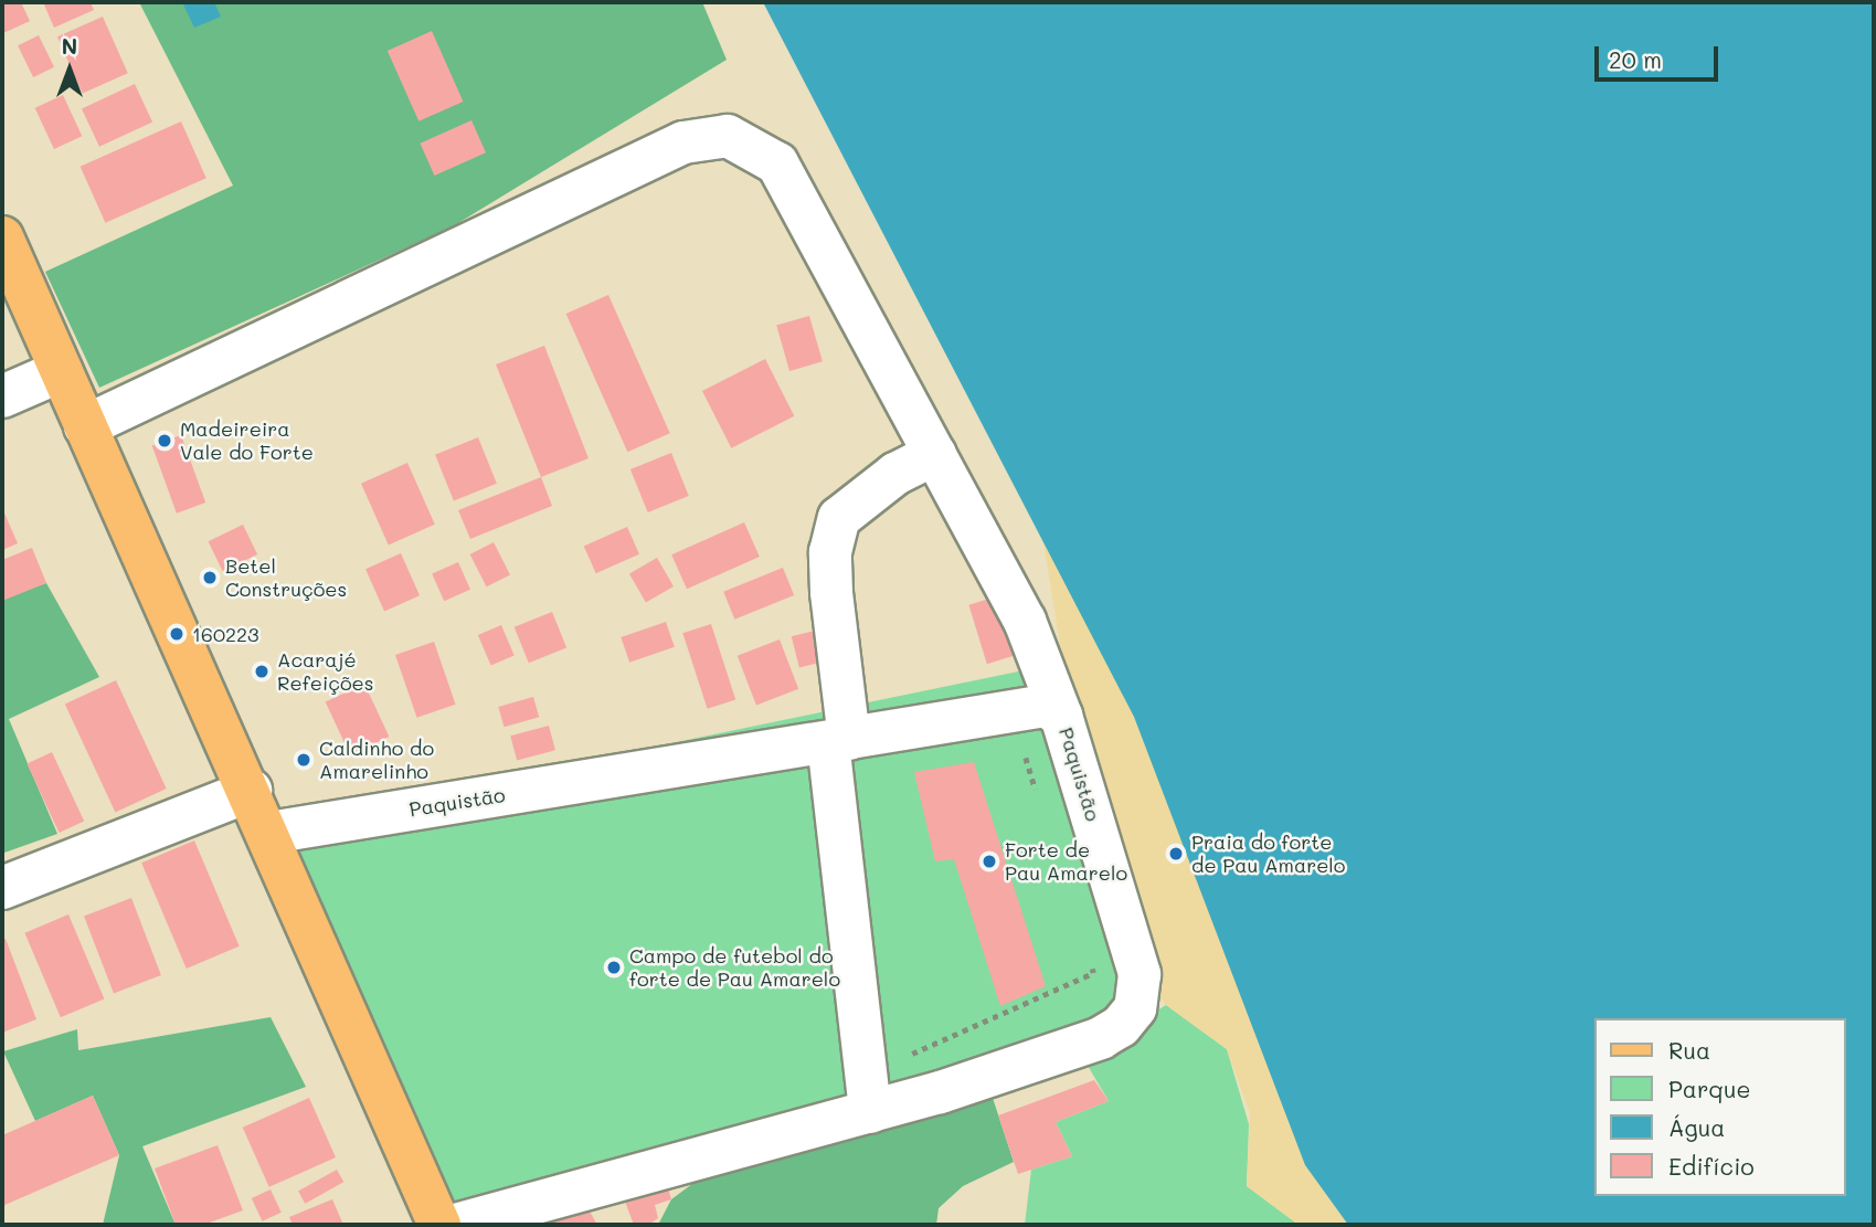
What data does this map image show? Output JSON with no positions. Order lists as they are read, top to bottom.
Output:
{
  "streets": {
    "street": ["Paquistão"]
  },
  "places": [
    "Madeireira Vale do Forte",
    "Betel Construções",
    "160223",
    "Acarajé Refeições",
    "Caldinho do Amarelinho",
    "Praia do forte de Pau Amarelo",
    "Forte de Pau Amarelo",
    "Campo de futebol do forte de Pau Amarelo"
  ],
  "legend": [
    "Rua",
    "Parque",
    "Água",
    "Edifício"
  ],
  "scale_bar": "20 m",
  "north": "top"
}
